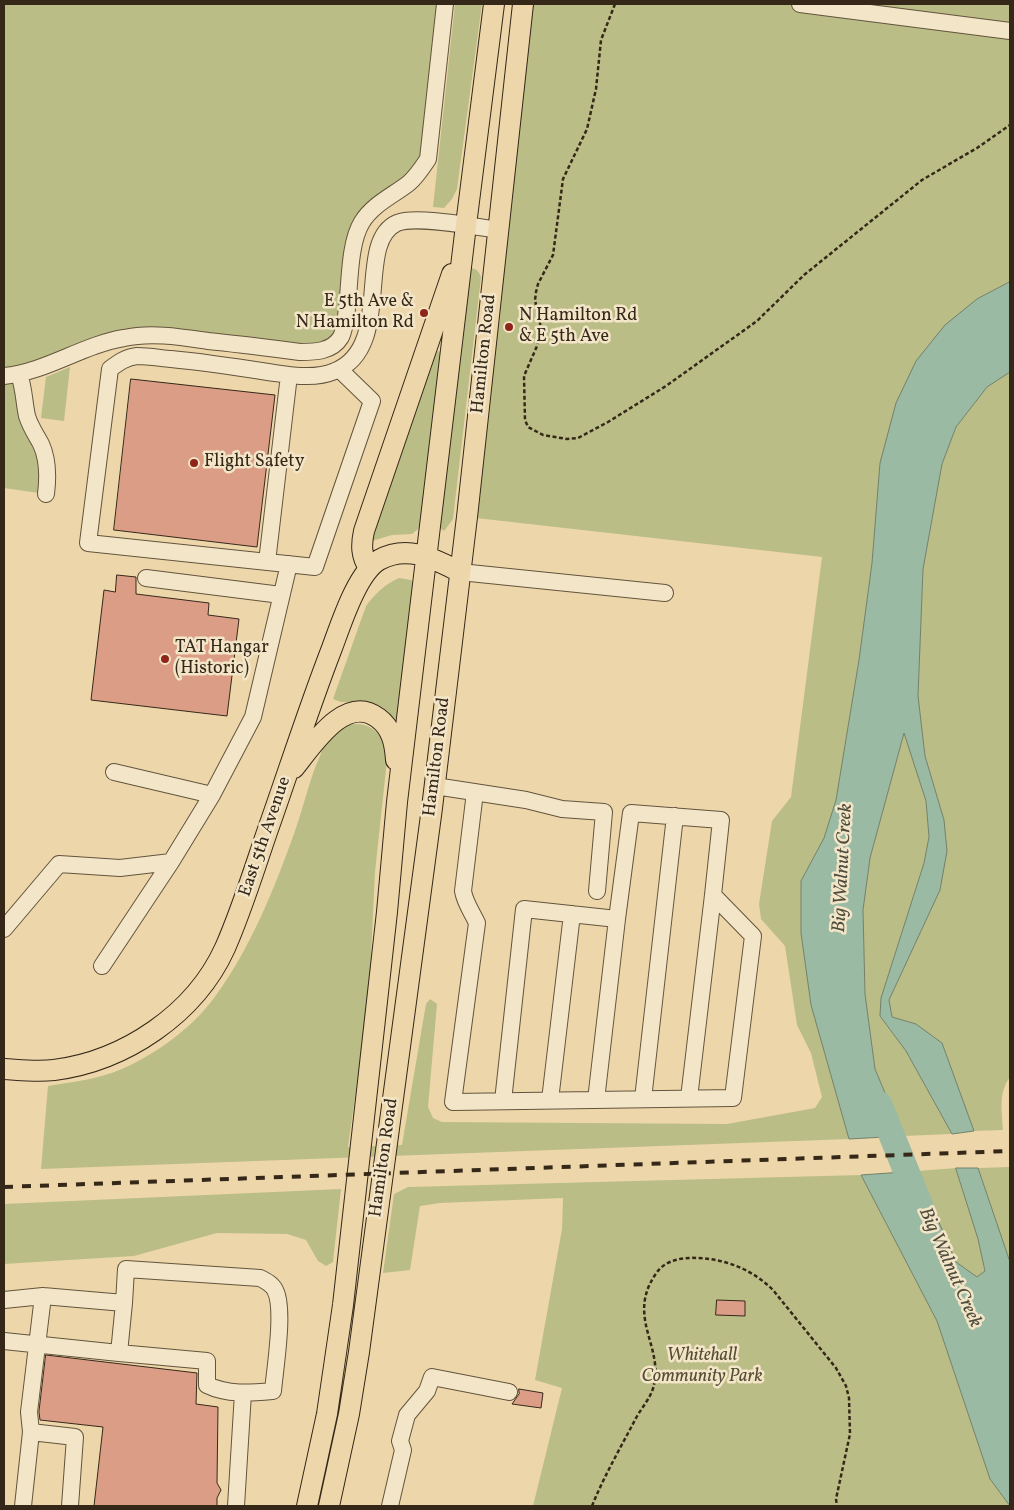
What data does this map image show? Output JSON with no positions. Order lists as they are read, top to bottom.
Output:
{
  "streets": {
    "main road": ["Hamilton Road", "East 5th Avenue"]
  },
  "water": ["Big Walnut Creek"],
  "parks": ["Whitehall Community Park"],
  "places": [
    "E 5th Ave & N Hamilton Rd",
    "N Hamilton Rd & E 5th Ave",
    "Flight Safety",
    "TAT Hangar (Historic)"
  ]
}
